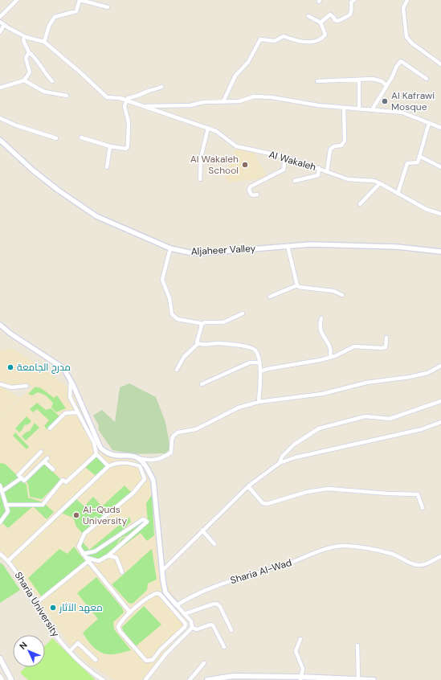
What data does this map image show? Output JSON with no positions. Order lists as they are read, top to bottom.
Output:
{
  "streets": {
    "street": [
      "Al Wakaleh",
      "Aljaheer Valley",
      "Sharia Al-Wad",
      "Sharia University"
    ]
  },
  "places": [
    "Al Kafrawi Mosque",
    "Al Wakaleh School",
    "مدرج الجامعة",
    "Al-Quds University",
    "معهد الآثار"
  ],
  "north": "top left"
}
